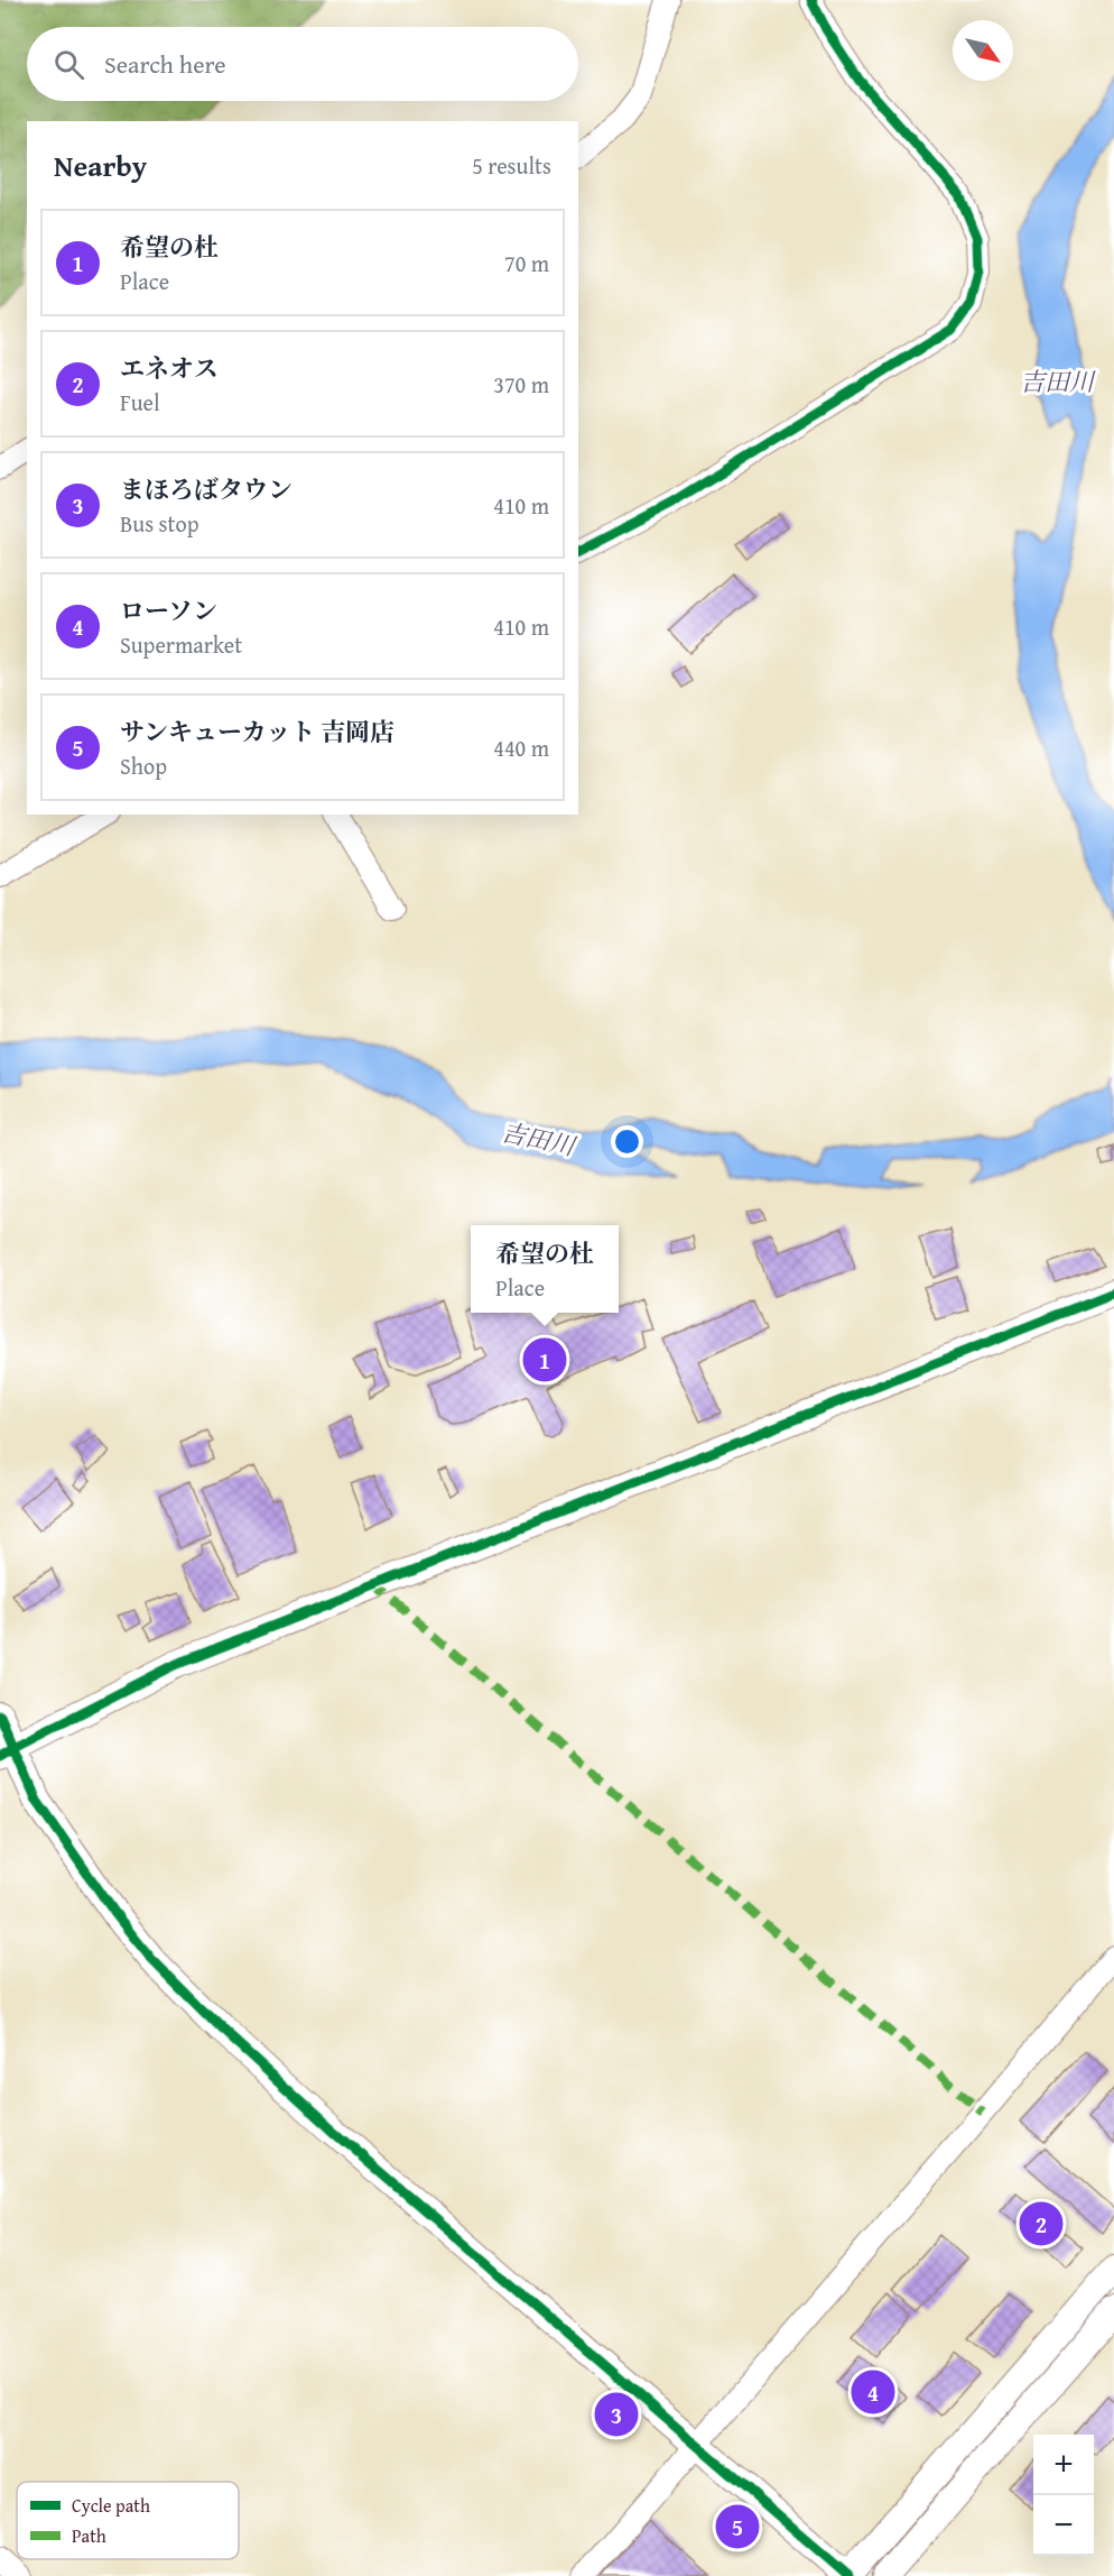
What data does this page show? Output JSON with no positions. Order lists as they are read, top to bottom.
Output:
{
  "water": ["吉田川"],
  "legend": ["Cycle path", "Path"],
  "north": "bottom right",
  "page": {
    "search": "Search here",
    "heading": ["Nearby", "5 results"],
    "list": [
      {
        "mark": "1",
        "name": "希望の杜",
        "note": "Place",
        "value": "70 m"
      },
      {
        "mark": "2",
        "name": "エネオス",
        "note": "Fuel",
        "value": "370 m"
      },
      {
        "mark": "3",
        "name": "まほろばタウン",
        "note": "Bus stop",
        "value": "410 m"
      },
      {
        "mark": "4",
        "name": "ローソン",
        "note": "Supermarket",
        "value": "410 m"
      },
      {
        "mark": "5",
        "name": "サンキューカット 吉岡店",
        "note": "Shop",
        "value": "440 m"
      }
    ],
    "popup": ["希望の杜", "Place"],
    "pins": [
      "1",
      "2",
      "4",
      "3",
      "5"
    ],
    "map_buttons": ["+", "−"]
  }
}
